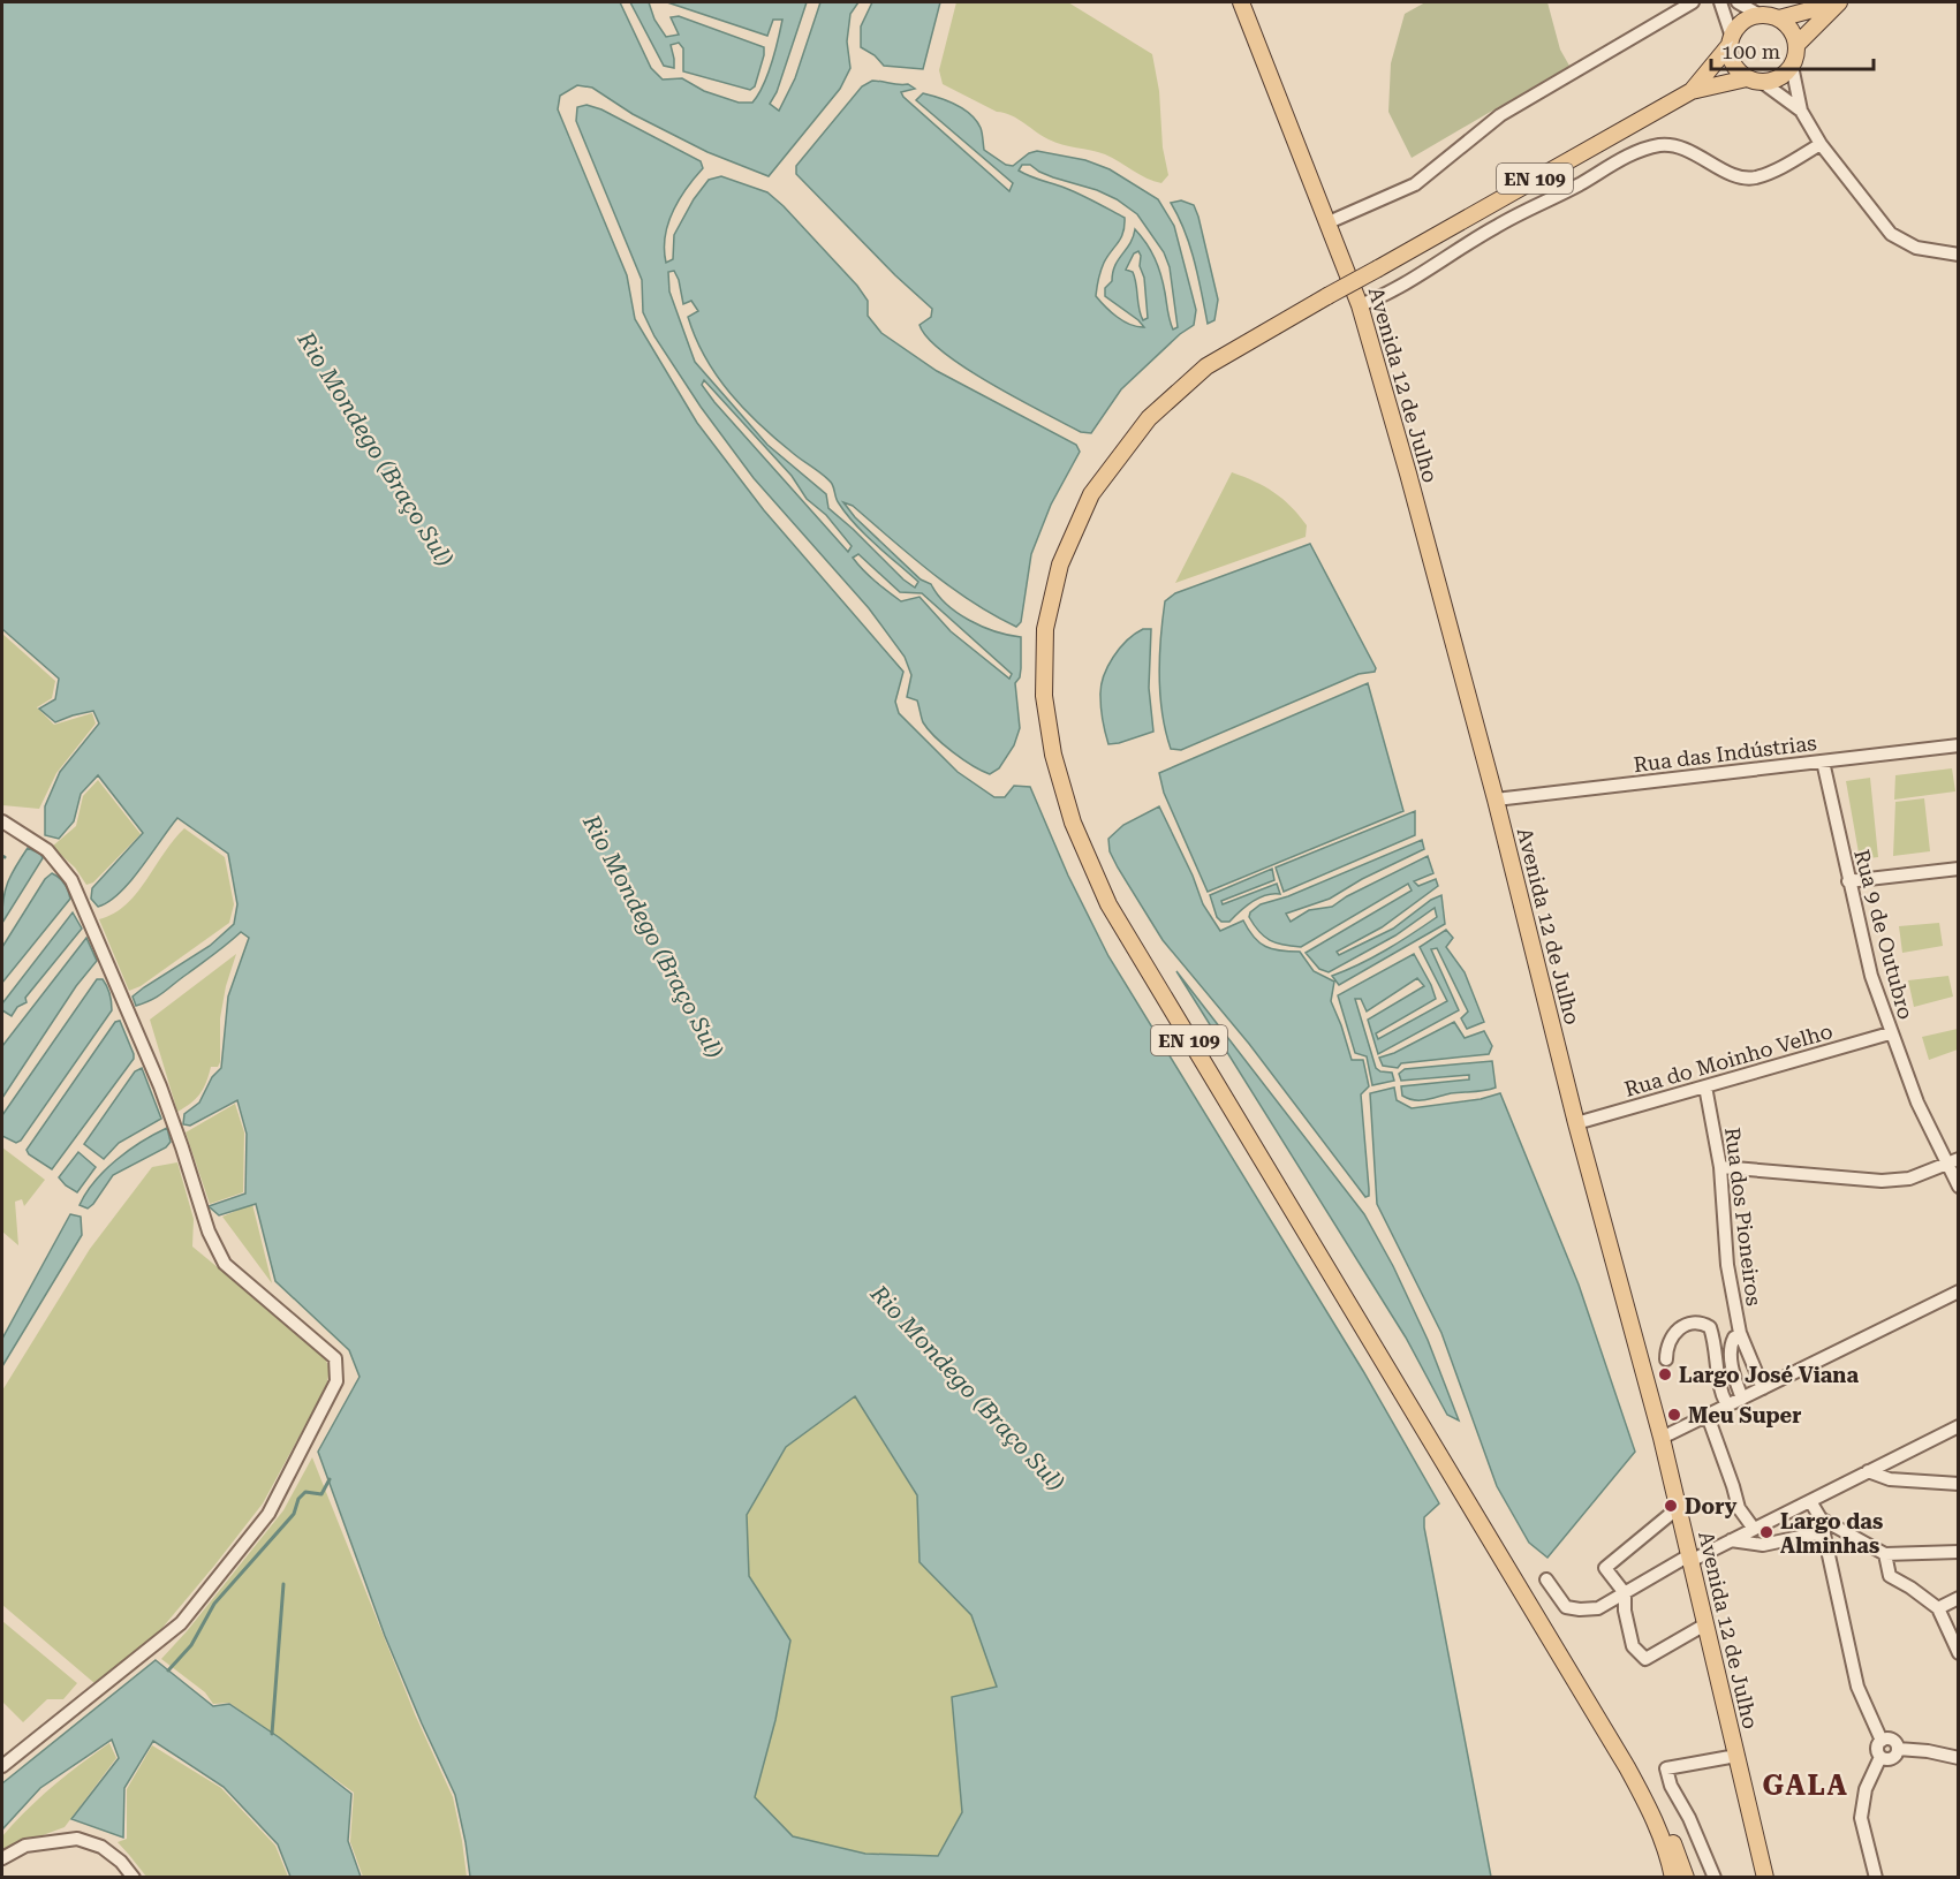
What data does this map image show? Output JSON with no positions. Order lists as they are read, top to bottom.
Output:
{
  "streets": {
    "main road": ["EN 109", "Avenida 12 de Julho"],
    "street": [
      "Rua das Indústrias",
      "Rua 9 de Outubro",
      "Rua do Moinho Velho",
      "Rua dos Pioneiros"
    ]
  },
  "crossings": [
    ["Avenida 12 de Julho", "Rua das Indústrias"],
    ["Avenida 12 de Julho", "Rua do Moinho Velho"],
    ["Rua das Indústrias", "Rua 9 de Outubro"],
    ["Rua 9 de Outubro", "Rua do Moinho Velho"],
    ["Rua do Moinho Velho", "Rua dos Pioneiros"]
  ],
  "districts": ["GALA"],
  "water": ["Rio Mondego (Braço Sul)"],
  "places": [
    "Largo José Viana",
    "Meu Super",
    "Dory",
    "Largo das Alminhas"
  ],
  "scale_bar": "100 m"
}
